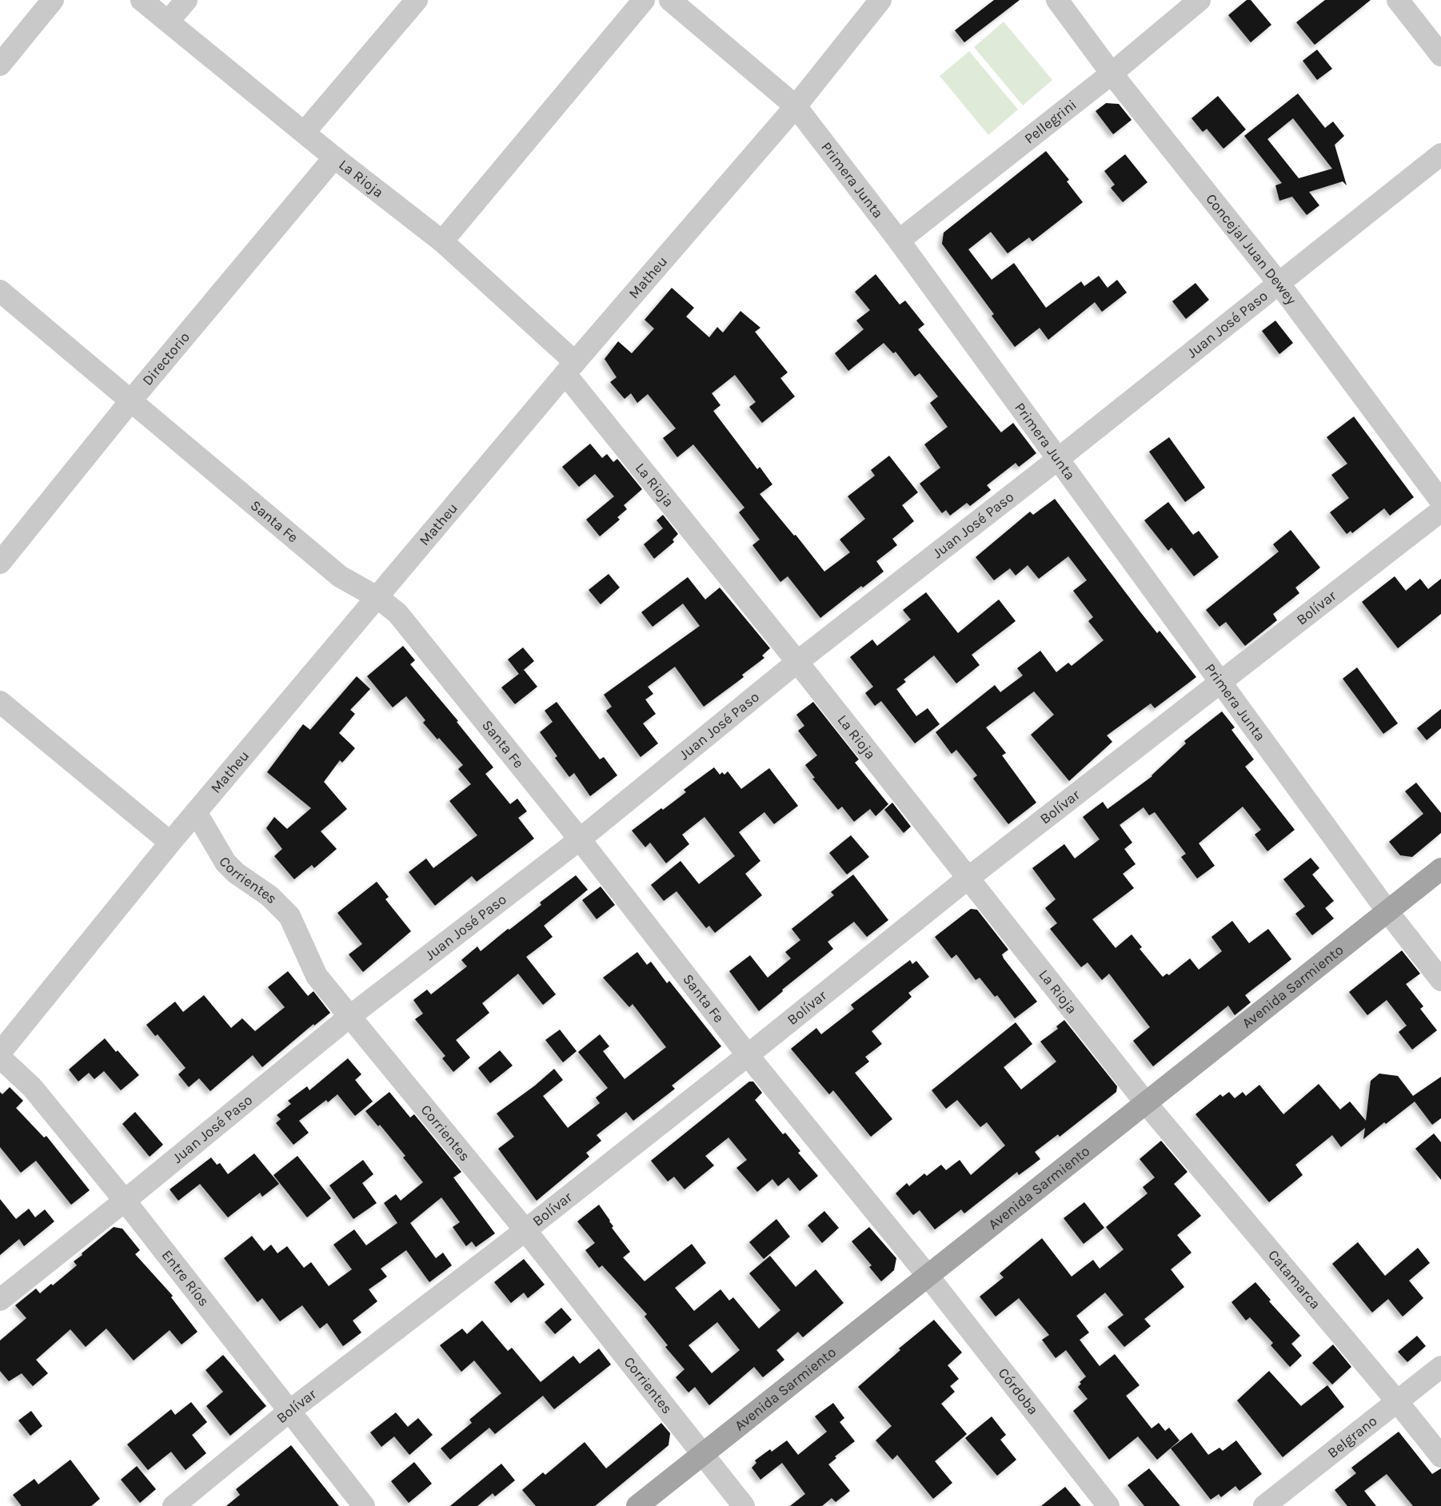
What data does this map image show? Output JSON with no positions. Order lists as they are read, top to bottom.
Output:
{
  "streets": {
    "main road": ["Avenida Sarmiento"],
    "street": [
      "Pellegrini",
      "La Rioja",
      "Primera Junta",
      "Concejal Juan Dewey",
      "Matheu",
      "Juan José Paso",
      "Directorio",
      "Santa Fe",
      "Bolívar",
      "Corrientes",
      "Entre Ríos",
      "Catamarca",
      "Córdoba",
      "Belgrano"
    ]
  },
  "crossings": [
    ["Pellegrini", "Primera Junta"],
    ["Pellegrini", "Concejal Juan Dewey"],
    ["La Rioja", "Matheu"],
    ["La Rioja", "Juan José Paso"],
    ["La Rioja", "Directorio"],
    ["La Rioja", "Bolívar"],
    ["La Rioja", "Avenida Sarmiento"],
    ["La Rioja", "Catamarca"],
    ["Primera Junta", "Matheu"],
    ["Primera Junta", "Juan José Paso"],
    ["Primera Junta", "Bolívar"],
    ["Primera Junta", "Avenida Sarmiento"],
    ["Concejal Juan Dewey", "Juan José Paso"],
    ["Matheu", "Santa Fe"],
    ["Matheu", "Corrientes"],
    ["Juan José Paso", "Santa Fe"],
    ["Juan José Paso", "Corrientes"],
    ["Juan José Paso", "Entre Ríos"],
    ["Directorio", "Santa Fe"],
    ["Santa Fe", "Bolívar"],
    ["Santa Fe", "Avenida Sarmiento"],
    ["Santa Fe", "Córdoba"],
    ["Bolívar", "Corrientes"],
    ["Bolívar", "Entre Ríos"],
    ["Corrientes", "Avenida Sarmiento"],
    ["Avenida Sarmiento", "Catamarca"],
    ["Avenida Sarmiento", "Córdoba"],
    ["Catamarca", "Belgrano"]
  ]
}
